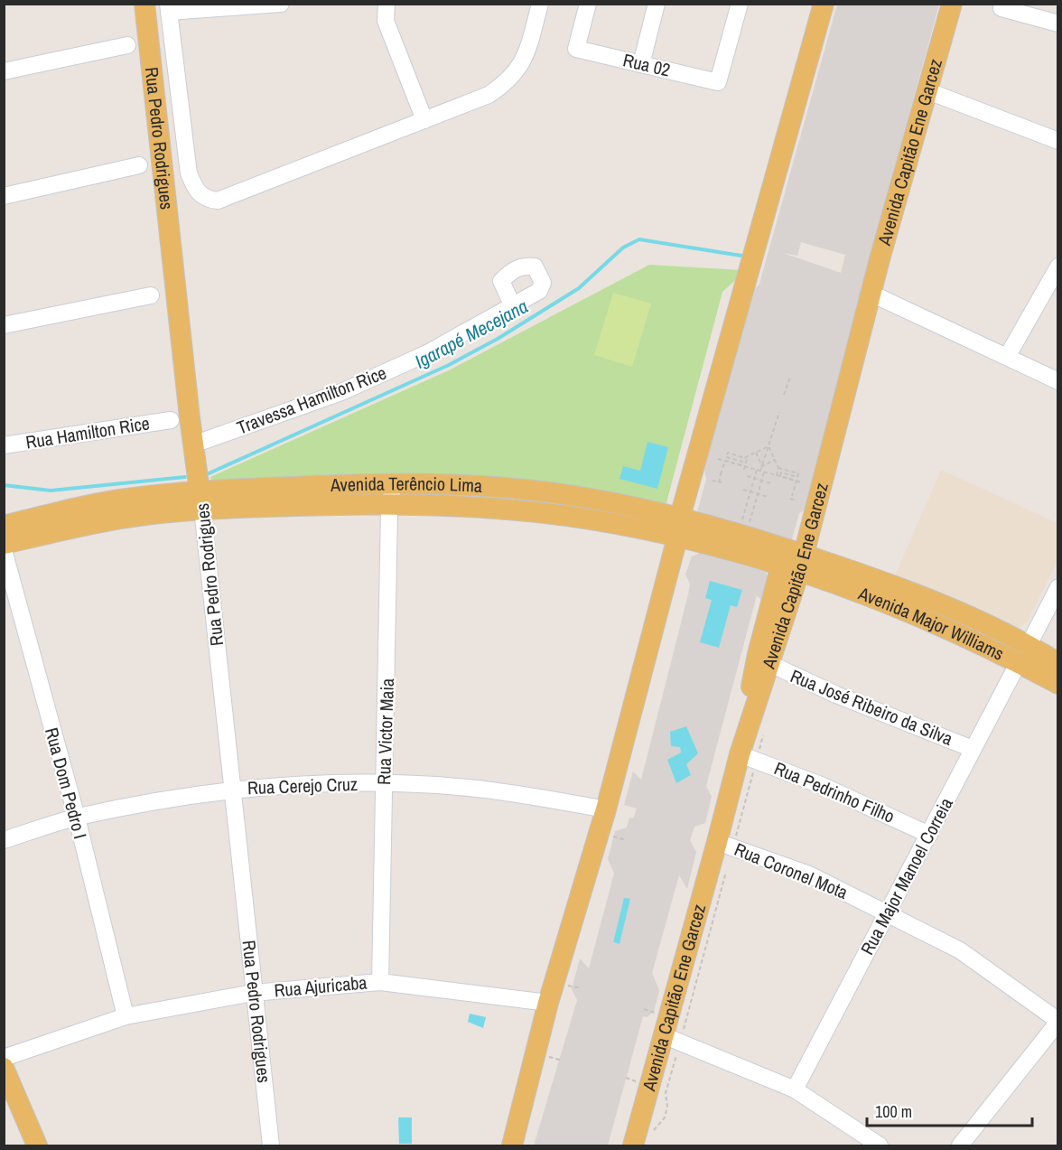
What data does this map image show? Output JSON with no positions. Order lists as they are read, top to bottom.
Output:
{
  "streets": {
    "main road": [
      "Rua Pedro Rodrigues",
      "Avenida Capitão Ene Garcez",
      "Avenida Terêncio Lima",
      "Avenida Major Williams"
    ],
    "street": [
      "Rua 02",
      "Travessa Hamilton Rice",
      "Rua Hamilton Rice",
      "Rua José Ribeiro da Silva",
      "Rua Victor Maia",
      "Rua Dom Pedro I",
      "Rua Cerejo Cruz",
      "Rua Pedrinho Filho",
      "Rua Coronel Mota",
      "Rua Major Manoel Correia",
      "Rua Ajuricaba"
    ]
  },
  "crossings": [
    ["Rua Pedro Rodrigues", "Travessa Hamilton Rice"],
    ["Rua Pedro Rodrigues", "Avenida Terêncio Lima"],
    ["Rua Pedro Rodrigues", "Rua Cerejo Cruz"],
    ["Rua Pedro Rodrigues", "Rua Ajuricaba"],
    ["Avenida Capitão Ene Garcez", "Avenida Terêncio Lima"],
    ["Avenida Capitão Ene Garcez", "Avenida Major Williams"],
    ["Avenida Capitão Ene Garcez", "Rua José Ribeiro da Silva"],
    ["Avenida Capitão Ene Garcez", "Rua Pedrinho Filho"],
    ["Avenida Capitão Ene Garcez", "Rua Coronel Mota"],
    ["Avenida Terêncio Lima", "Avenida Major Williams"],
    ["Avenida Terêncio Lima", "Rua Victor Maia"],
    ["Avenida Major Williams", "Rua Major Manoel Correia"],
    ["Rua José Ribeiro da Silva", "Rua Major Manoel Correia"],
    ["Rua Victor Maia", "Rua Cerejo Cruz"],
    ["Rua Victor Maia", "Rua Ajuricaba"],
    ["Rua Dom Pedro I", "Rua Cerejo Cruz"],
    ["Rua Dom Pedro I", "Rua Ajuricaba"],
    ["Rua Pedrinho Filho", "Rua Major Manoel Correia"],
    ["Rua Coronel Mota", "Rua Major Manoel Correia"]
  ],
  "water": ["Igarapé Mecejana"],
  "scale_bar": "100 m"
}
